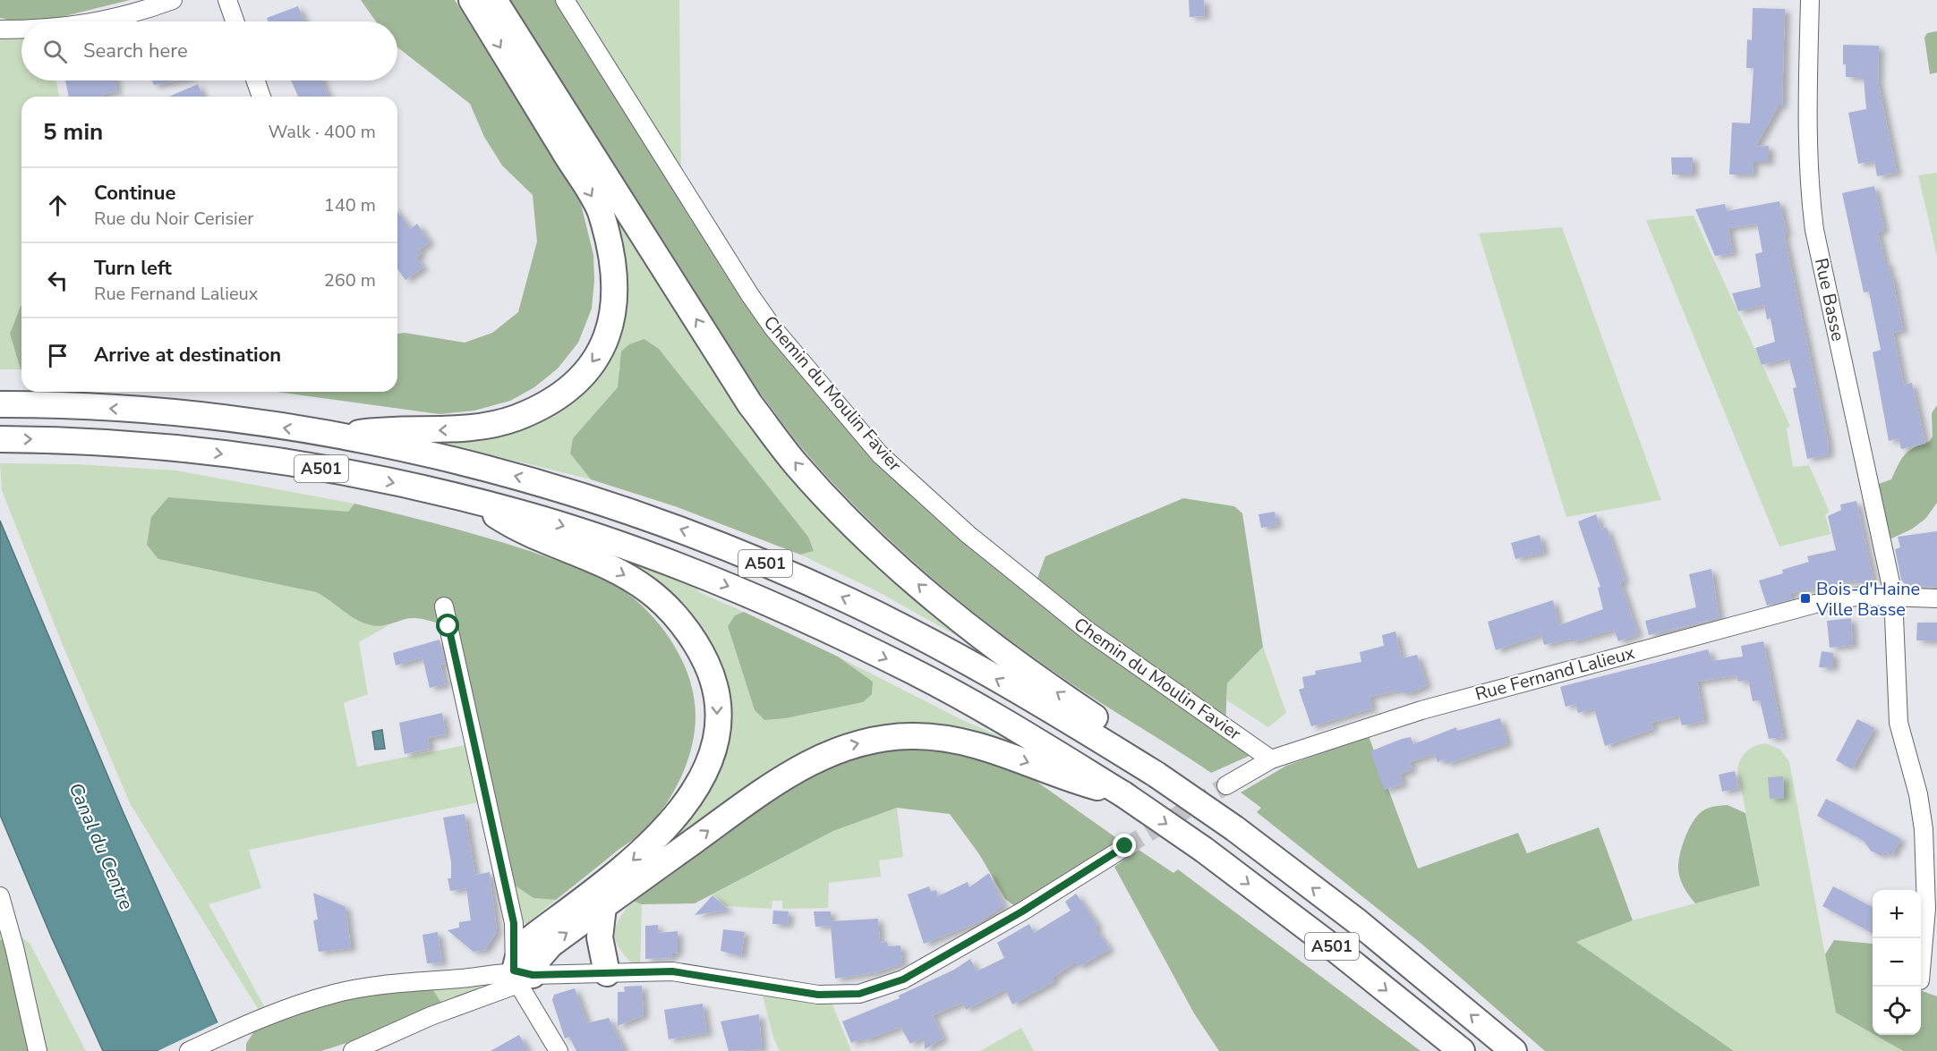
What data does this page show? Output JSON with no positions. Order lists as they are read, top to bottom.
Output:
{
  "streets": {
    "highway": ["A501"],
    "street": ["Rue Basse", "Chemin du Moulin Favier", "Rue Fernand Lalieux"]
  },
  "crossings": [
    ["Rue Basse", "Rue Fernand Lalieux"],
    ["Chemin du Moulin Favier", "Rue Fernand Lalieux"]
  ],
  "water": ["Canal du Centre"],
  "places": {
    "transit": ["Bois-d'Haine Ville Basse"]
  },
  "page": {
    "search": "Search here",
    "heading": ["5 min", "Walk · 400 m"],
    "list": [
      ["Continue", "Rue du Noir Cerisier", "140 m"],
      ["Turn left", "Rue Fernand Lalieux", "260 m"],
      "Arrive at destination"
    ],
    "map_buttons": ["+", "−"]
  }
}
